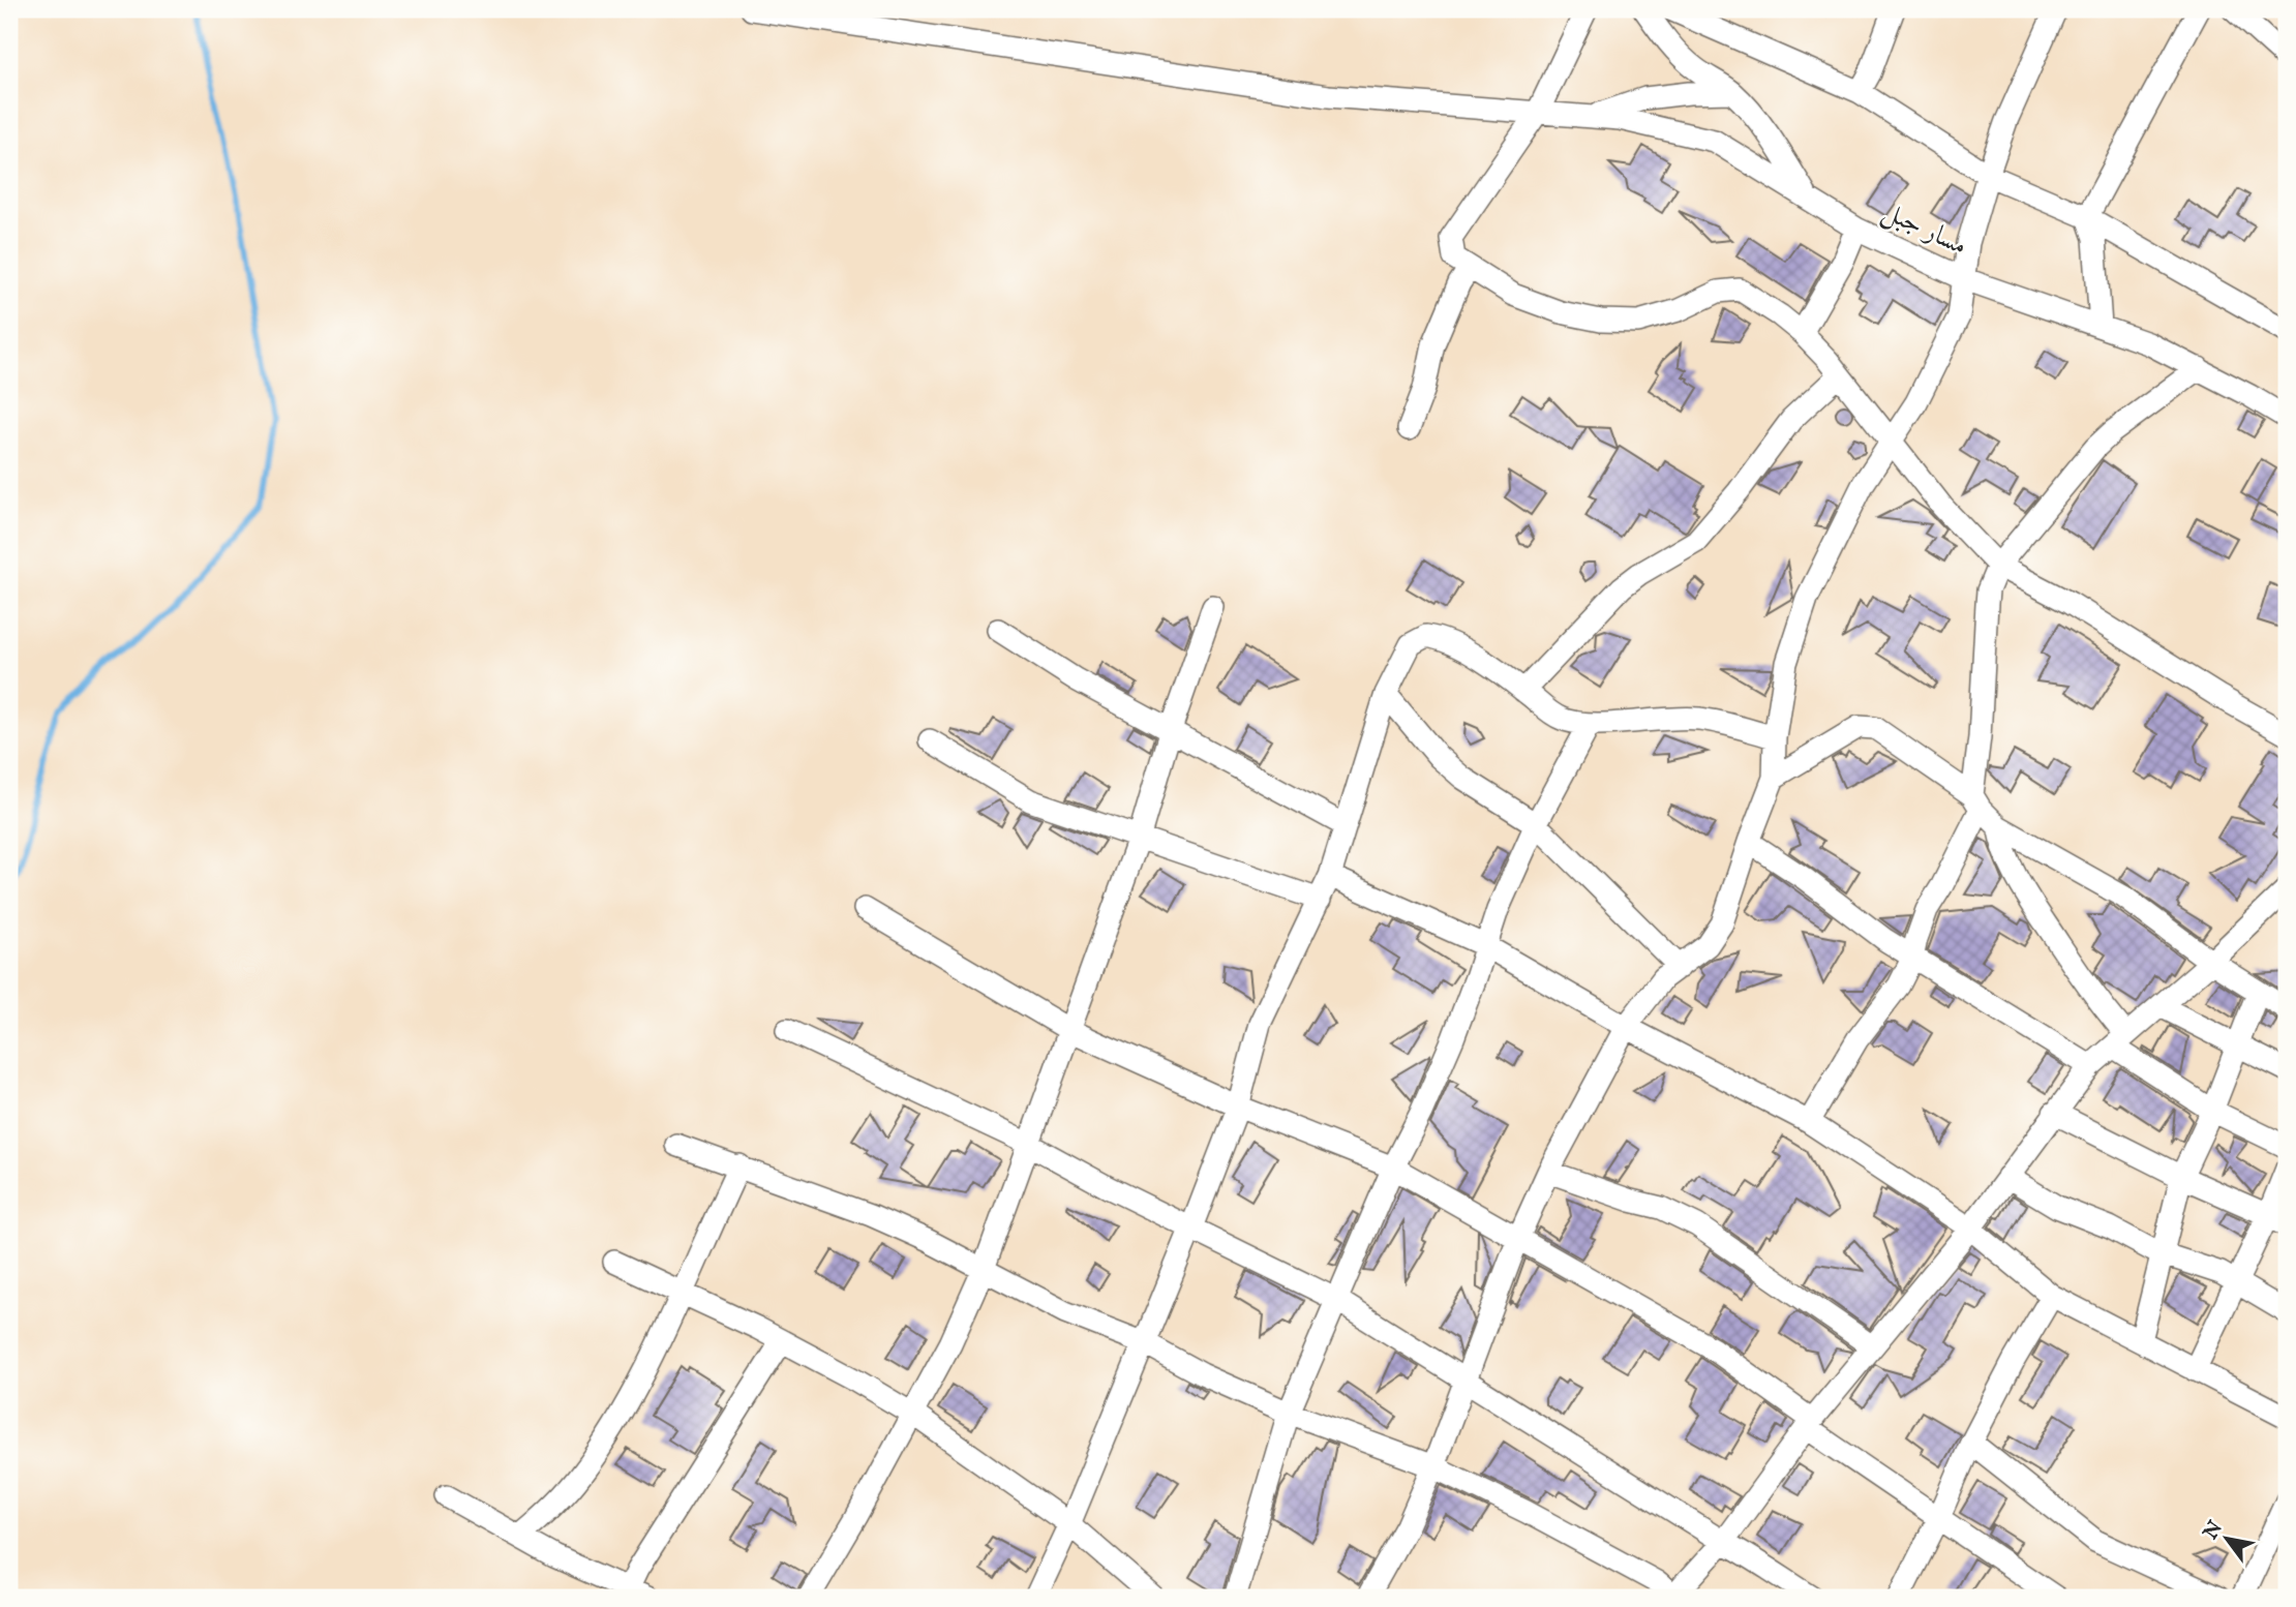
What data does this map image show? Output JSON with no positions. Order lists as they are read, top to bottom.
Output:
{
  "streets": {
    "street": ["مسار جبل"]
  },
  "north": "top left"
}
